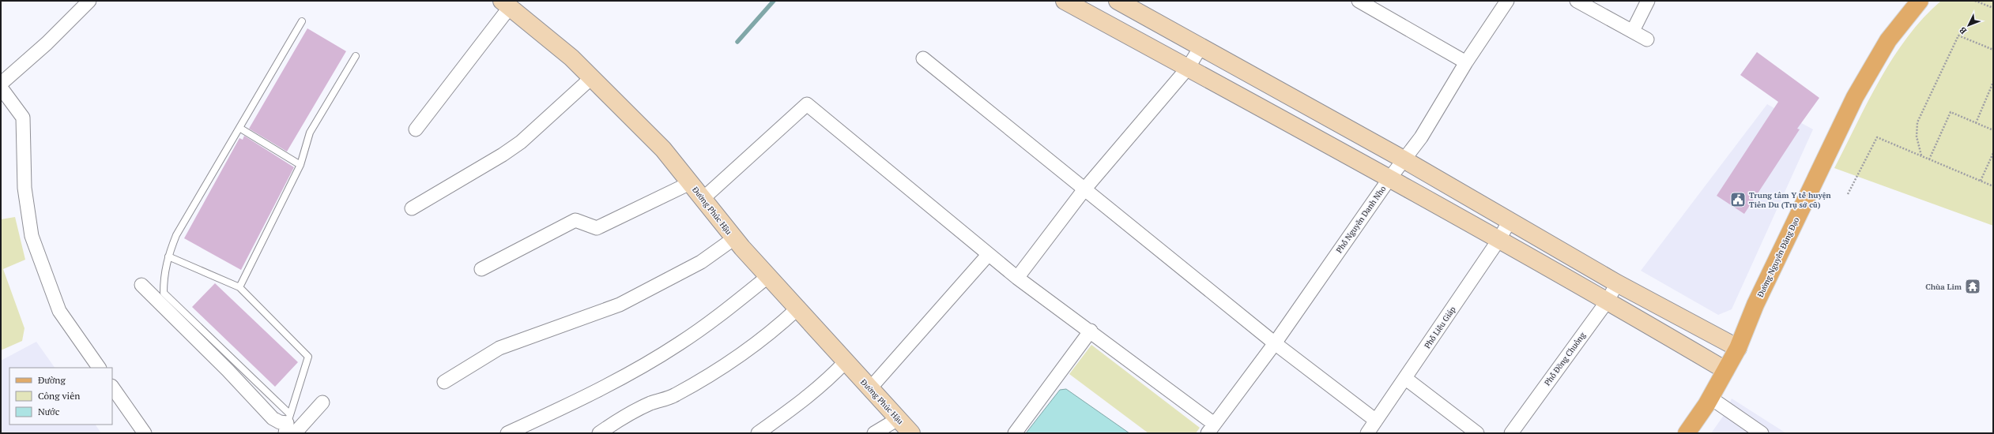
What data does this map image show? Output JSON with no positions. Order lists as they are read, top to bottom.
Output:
{
  "streets": {
    "main road": ["Đường Nguyễn Đăng Đạo"],
    "street": [
      "Đường Phúc Hậu",
      "Phố Nguyễn Danh Nho",
      "Phố Liễu Giáp",
      "Phố Đồng Chuông"
    ]
  },
  "places": {
    "public building": ["Trung tâm Y tế huyện Tiên Du (Trụ sở cũ)"],
    "temple": ["Chùa Lim"]
  },
  "legend": ["Đường", "Công viên", "Nước"],
  "north": "bottom left"
}
